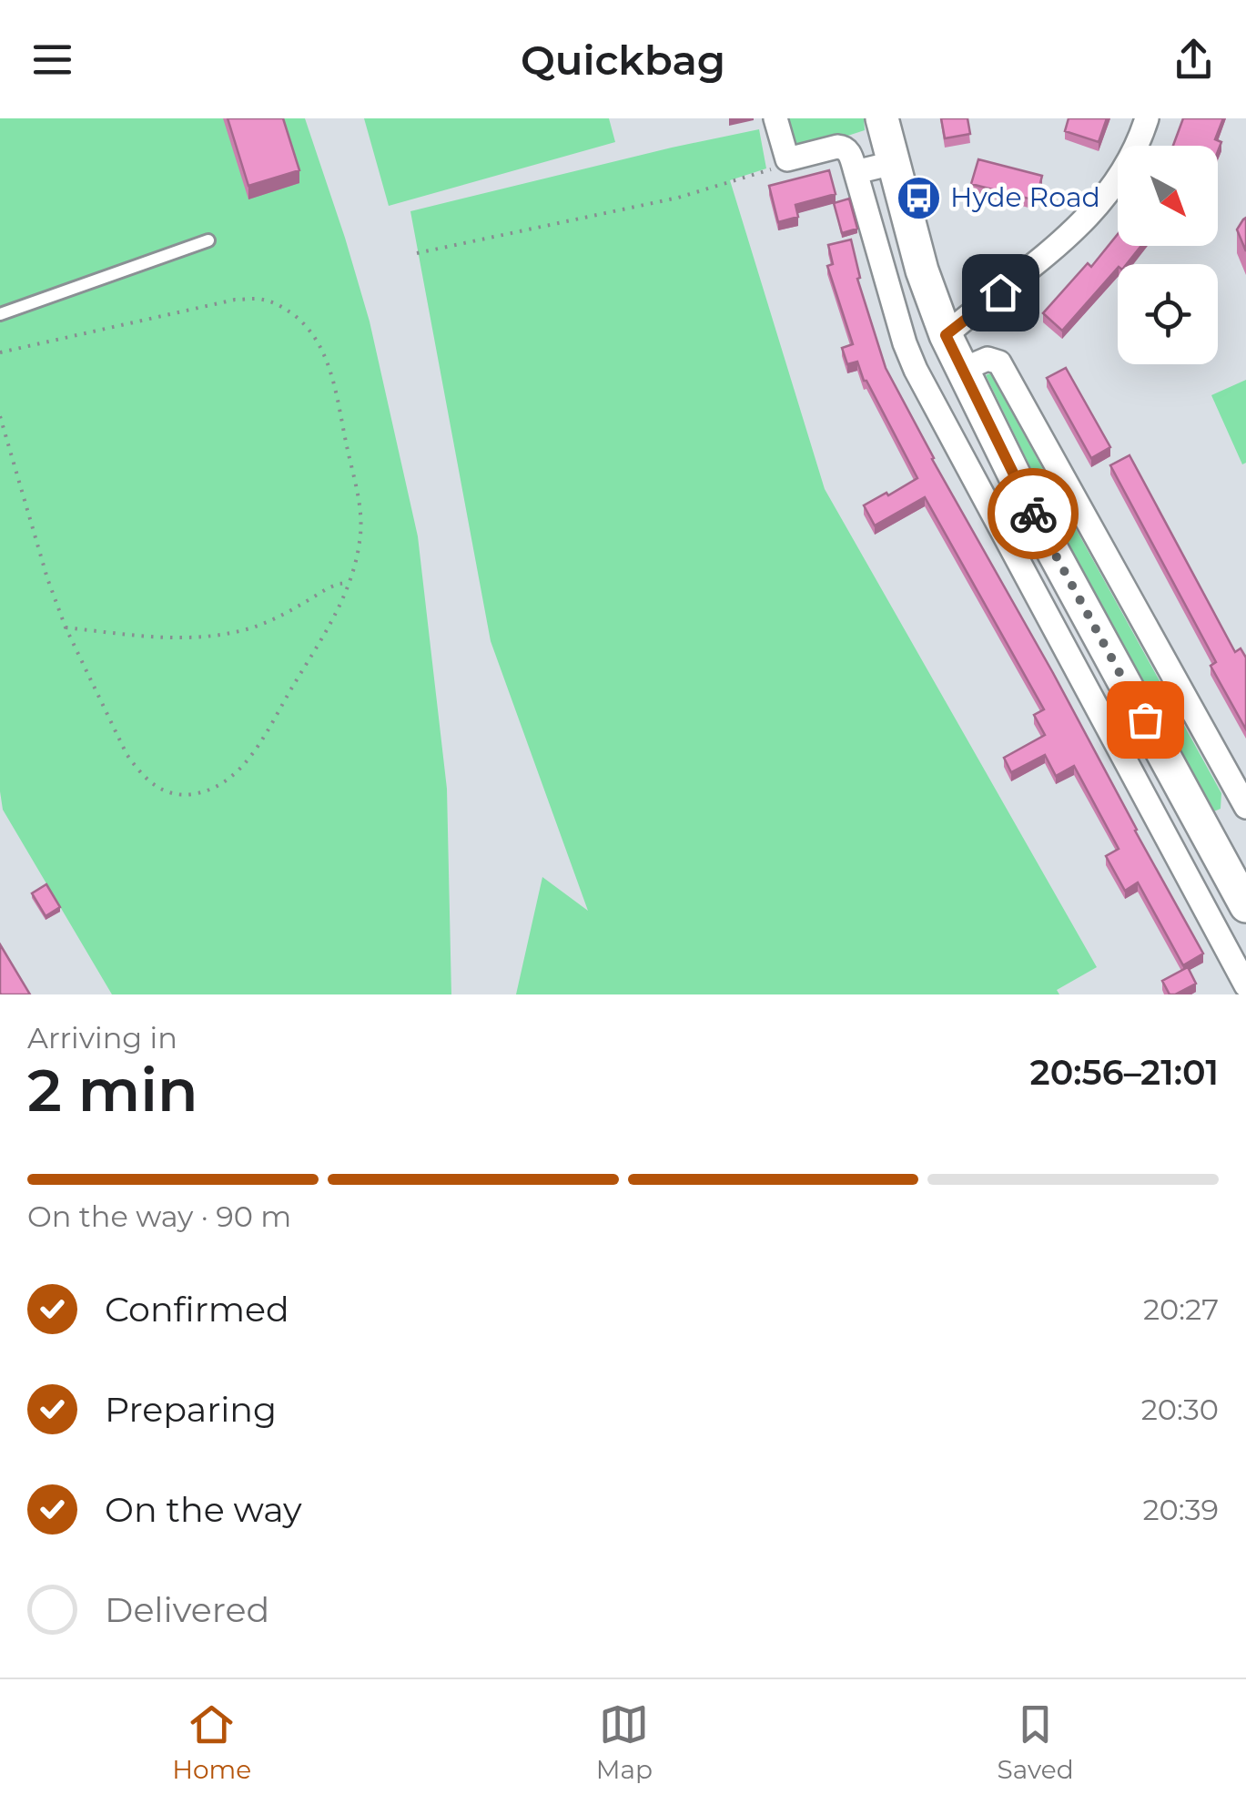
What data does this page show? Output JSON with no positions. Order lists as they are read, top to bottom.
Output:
{
  "places": {
    "bus stop": ["Hyde Road"]
  },
  "north": "bottom right",
  "page": {
    "header": "Quickbag",
    "heading": ["2 min", "Arriving in", "20:56–21:01"],
    "bar": "On the way · 90 m",
    "list": [
      ["Confirmed", "20:27"],
      ["Preparing", "20:30"],
      ["On the way", "20:39"],
      "Delivered"
    ],
    "tabs": ["Home", "Map", "Saved"]
  }
}
